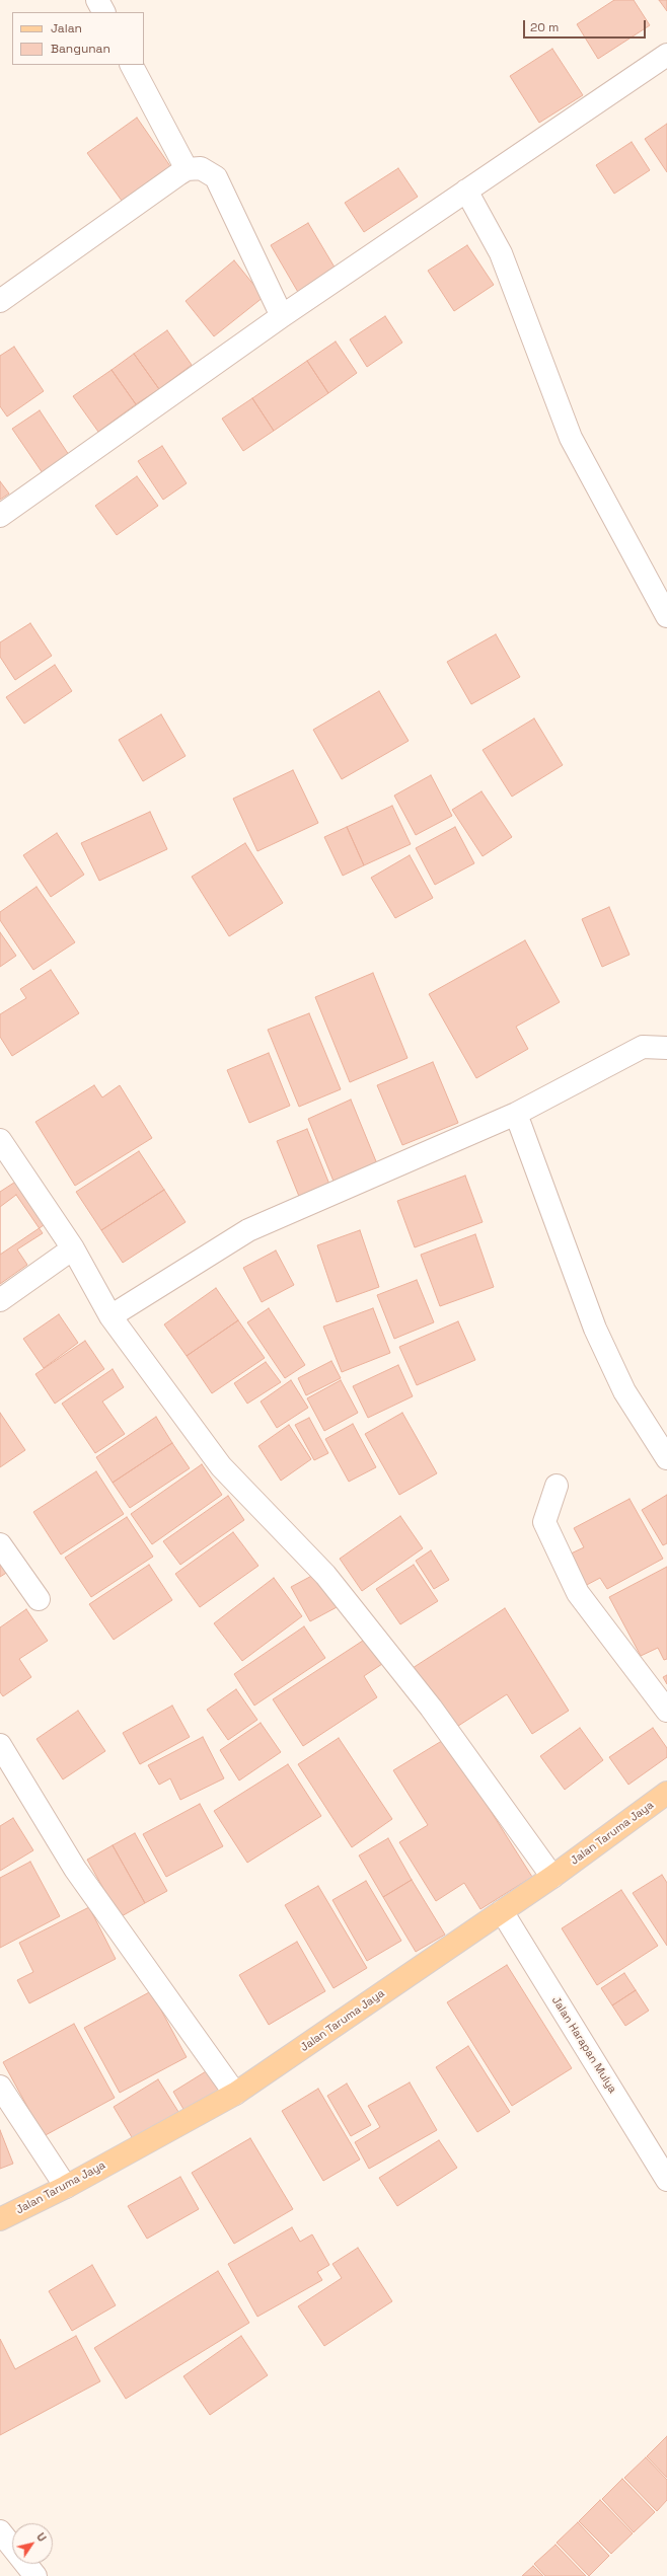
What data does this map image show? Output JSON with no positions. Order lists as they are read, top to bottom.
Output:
{
  "streets": {
    "main road": ["Jalan Taruma Jaya"],
    "street": ["Jalan Harapan Mulya"]
  },
  "crossings": [
    ["Jalan Taruma Jaya", "Jalan Harapan Mulya"]
  ],
  "legend": ["Jalan", "Bangunan"],
  "scale_bar": "20 m",
  "north": "top right"
}
